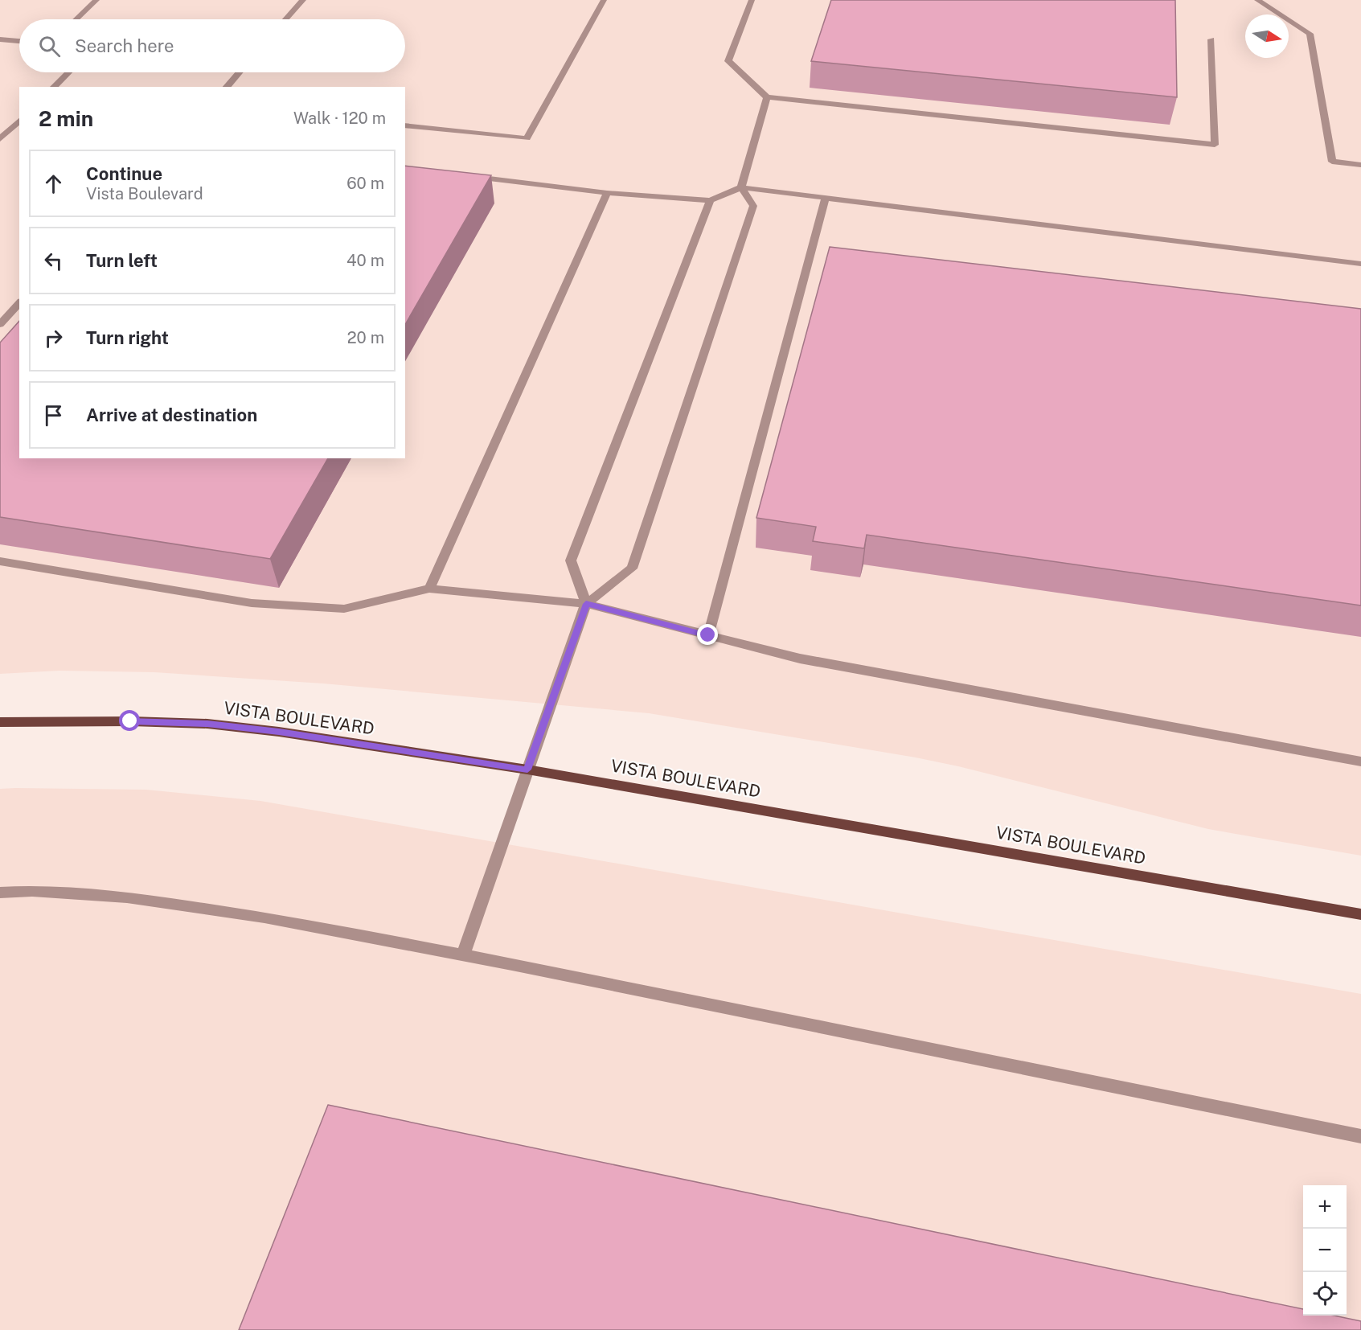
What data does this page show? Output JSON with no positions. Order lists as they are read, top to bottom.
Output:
{
  "streets": {
    "main road": ["VISTA BOULEVARD"]
  },
  "north": "right",
  "page": {
    "search": "Search here",
    "heading": ["2 min", "Walk · 120 m"],
    "list": [
      ["Continue", "Vista Boulevard", "60 m"],
      ["Turn left", "40 m"],
      ["Turn right", "20 m"],
      "Arrive at destination"
    ],
    "map_buttons": ["+", "−"]
  }
}
